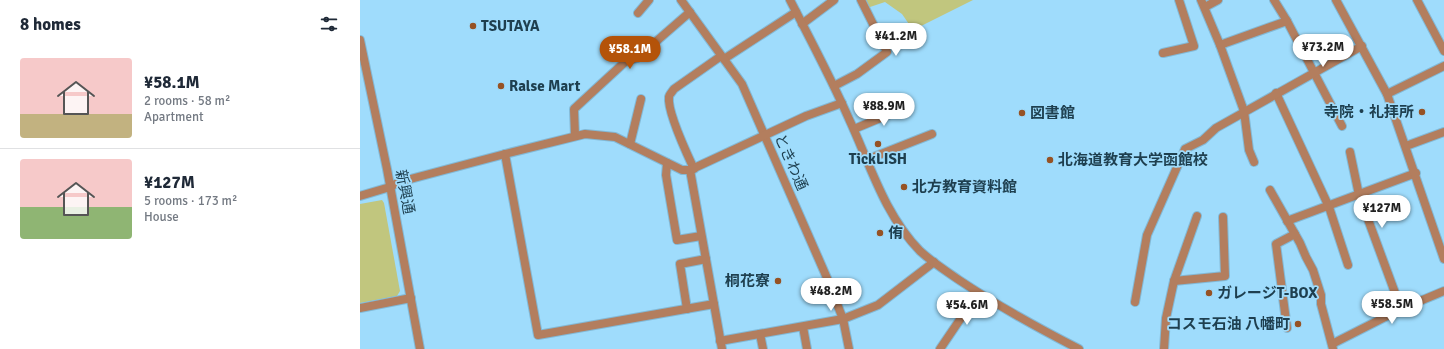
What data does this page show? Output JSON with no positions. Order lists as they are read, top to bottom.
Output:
{
  "streets": {
    "street": ["ときわ通", "新興通"]
  },
  "places": [
    "TSUTAYA",
    "Ralse Mart",
    "寺院・礼拝所",
    "図書館",
    "TickLISH",
    "北海道教育大学函館校",
    "北方教育資料館",
    "侑",
    "桐花寮",
    "ガレージT-BOX",
    "コスモ石油 八幡町"
  ],
  "page": {
    "heading": "8 homes",
    "price": [
      "¥41.2M",
      "¥73.2M",
      "¥58.1M",
      "¥88.9M",
      "¥127M",
      "¥48.2M",
      "¥58.5M",
      "¥54.6M"
    ],
    "list": [
      {
        "name": "¥58.1M",
        "note": "2 rooms · 58 m² · Apartment"
      },
      {
        "name": "¥127M",
        "note": "5 rooms · 173 m² · House"
      }
    ]
  }
}
